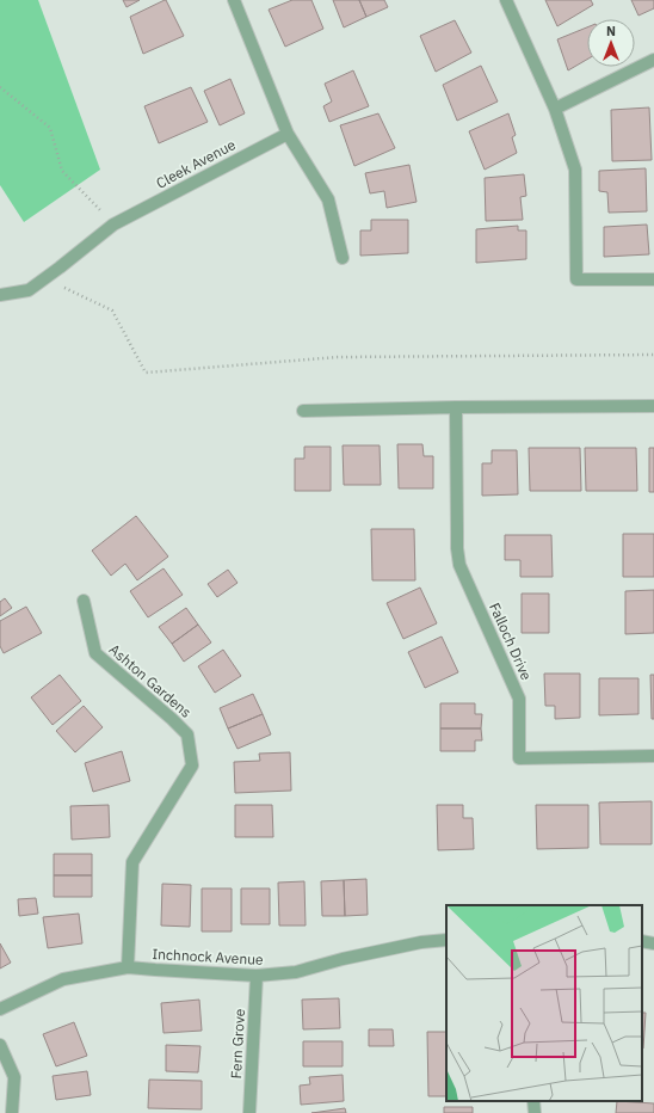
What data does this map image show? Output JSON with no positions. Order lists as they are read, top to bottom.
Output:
{
  "streets": {
    "street": [
      "Cleek Avenue",
      "Falloch Drive",
      "Ashton Gardens",
      "Inchnock Avenue",
      "Fern Grove"
    ]
  },
  "crossings": [
    ["Ashton Gardens", "Inchnock Avenue"],
    ["Inchnock Avenue", "Fern Grove"]
  ],
  "north": "top"
}
